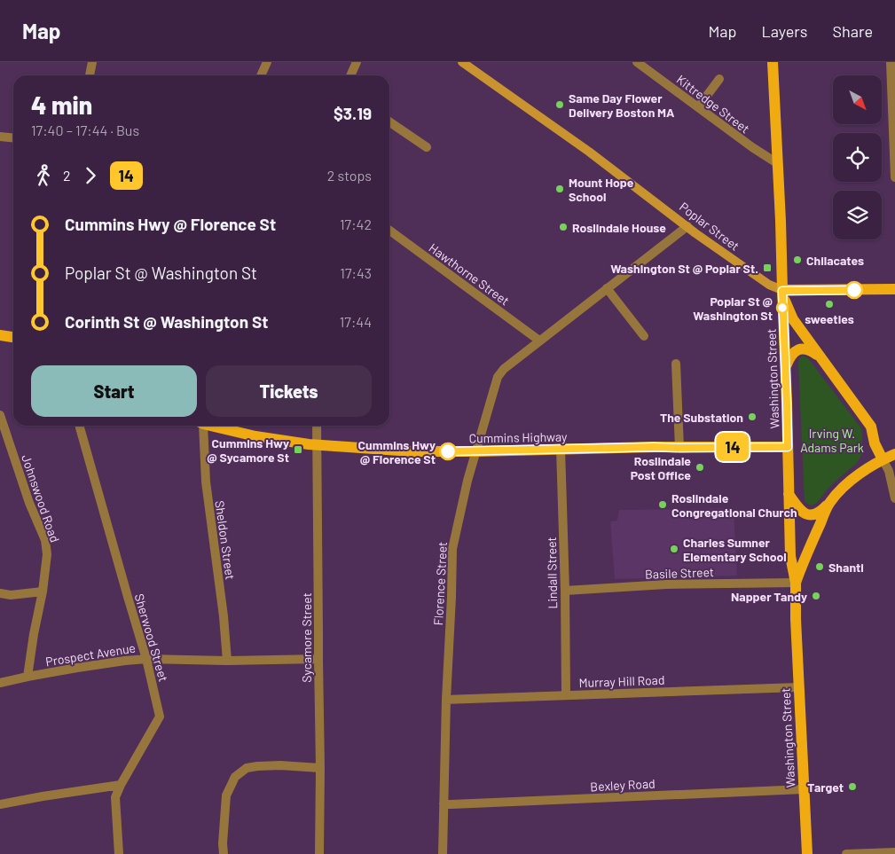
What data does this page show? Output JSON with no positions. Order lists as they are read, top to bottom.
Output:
{
  "streets": {
    "main road": ["Washington Street", "Cummins Highway"],
    "street": [
      "Kittredge Street",
      "Poplar Street",
      "Hawthorne Street",
      "Johnswood Road",
      "Sheldon Street",
      "Lindall Street",
      "Basile Street",
      "Florence Street",
      "Sherwood Street",
      "Sycamore Street",
      "Prospect Avenue",
      "Murray Hill Road",
      "Bexley Road"
    ]
  },
  "crossings": [
    ["Kittredge Street", "Washington Street"],
    ["Poplar Street", "Washington Street"],
    ["Poplar Street", "Florence Street"],
    ["Hawthorne Street", "Florence Street"],
    ["Washington Street", "Cummins Highway"],
    ["Washington Street", "Basile Street"],
    ["Washington Street", "Murray Hill Road"],
    ["Washington Street", "Bexley Road"],
    ["Cummins Highway", "Lindall Street"],
    ["Cummins Highway", "Florence Street"],
    ["Cummins Highway", "Sycamore Street"],
    ["Johnswood Road", "Prospect Avenue"],
    ["Sheldon Street", "Prospect Avenue"],
    ["Lindall Street", "Basile Street"],
    ["Lindall Street", "Murray Hill Road"],
    ["Florence Street", "Murray Hill Road"],
    ["Florence Street", "Bexley Road"],
    ["Sherwood Street", "Prospect Avenue"],
    ["Sycamore Street", "Prospect Avenue"]
  ],
  "parks": ["Irving W. Adams Park"],
  "places": {
    "other": [
      "Same Day Flower Delivery Boston MA",
      "Mount Hope School",
      "Roslindale House",
      "Chilacates",
      "sweeties",
      "Poplar St @ Washington St",
      "The Substation",
      "Cummins Hwy @ Florence St",
      "Roslindale Post Office",
      "Roslindale Congregational Church",
      "Charles Sumner Elementary School",
      "Shanti",
      "Napper Tandy",
      "Target"
    ],
    "transit": ["Washington St @ Poplar St.", "Cummins Hwy @ Sycamore St"]
  },
  "lines": ["bus line 14"],
  "north": "bottom right",
  "page": {
    "header": "Map",
    "nav": ["Map", "Layers", "Share"],
    "on_map": "14",
    "heading": ["4 min", "17:40 – 17:44 · Bus", "$3.19"],
    "legs": ["2", "14", "2 stops"],
    "list": [
      {
        "name": "Cummins Hwy @ Florence St",
        "value": "17:42"
      },
      {
        "name": "Poplar St @ Washington St",
        "value": "17:43"
      },
      {
        "name": "Corinth St @ Washington St",
        "value": "17:44"
      }
    ],
    "buttons": ["Start", "Tickets"]
  }
}
